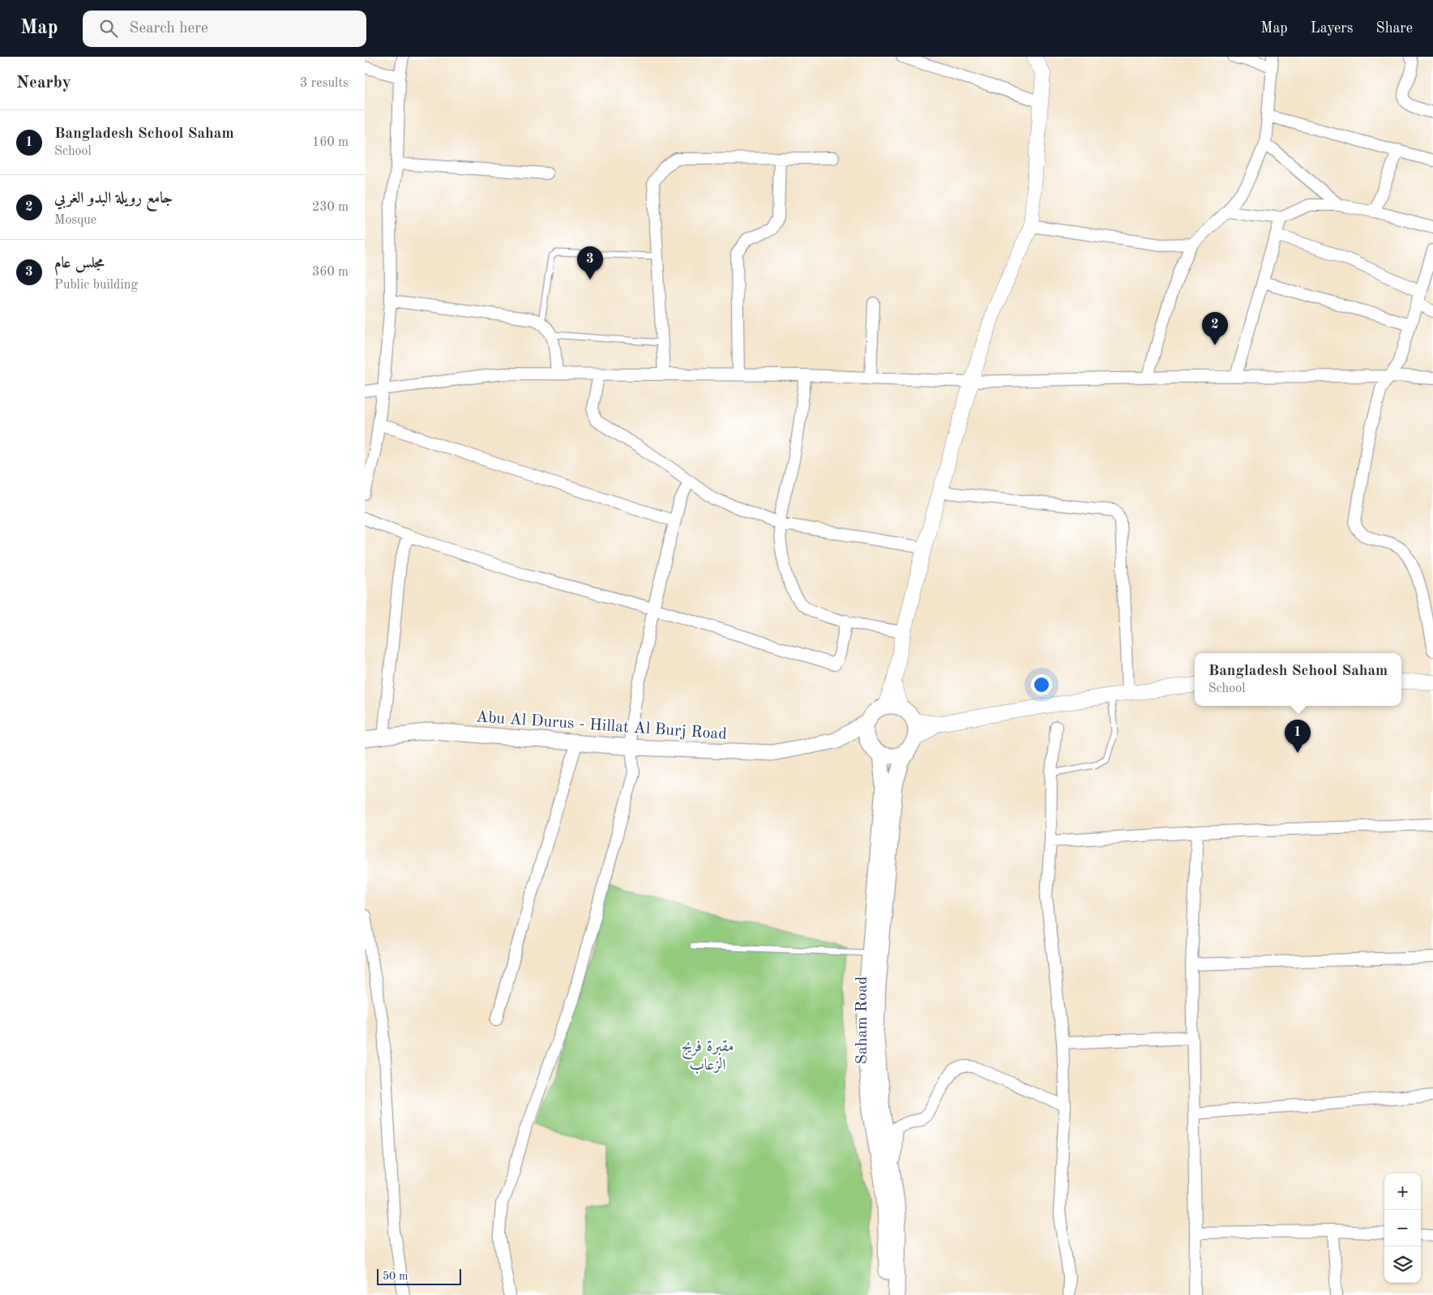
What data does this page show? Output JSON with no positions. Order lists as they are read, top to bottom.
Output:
{
  "streets": {
    "main road": ["Abu Al Durus - Hillat Al Burj Road", "Saham Road"]
  },
  "crossings": [
    ["Abu Al Durus - Hillat Al Burj Road", "Saham Road"]
  ],
  "parks": ["مقبرة فريج الزعاب"],
  "scale_bar": "50 m",
  "page": {
    "header": "Map",
    "search": "Search here",
    "nav": ["Map", "Layers", "Share"],
    "heading": ["Nearby", "3 results"],
    "list": [
      {
        "mark": "1",
        "name": "Bangladesh School Saham",
        "note": "School",
        "value": "160 m"
      },
      {
        "mark": "2",
        "name": "جامع رويلة البدو الغربي",
        "note": "Mosque",
        "value": "230 m"
      },
      {
        "mark": "3",
        "name": "مجلس عام",
        "note": "Public building",
        "value": "360 m"
      }
    ],
    "pins": ["3", "2", "1"],
    "popup": ["Bangladesh School Saham", "School"],
    "map_buttons": ["+", "−"],
    "scale": "50 m"
  }
}
